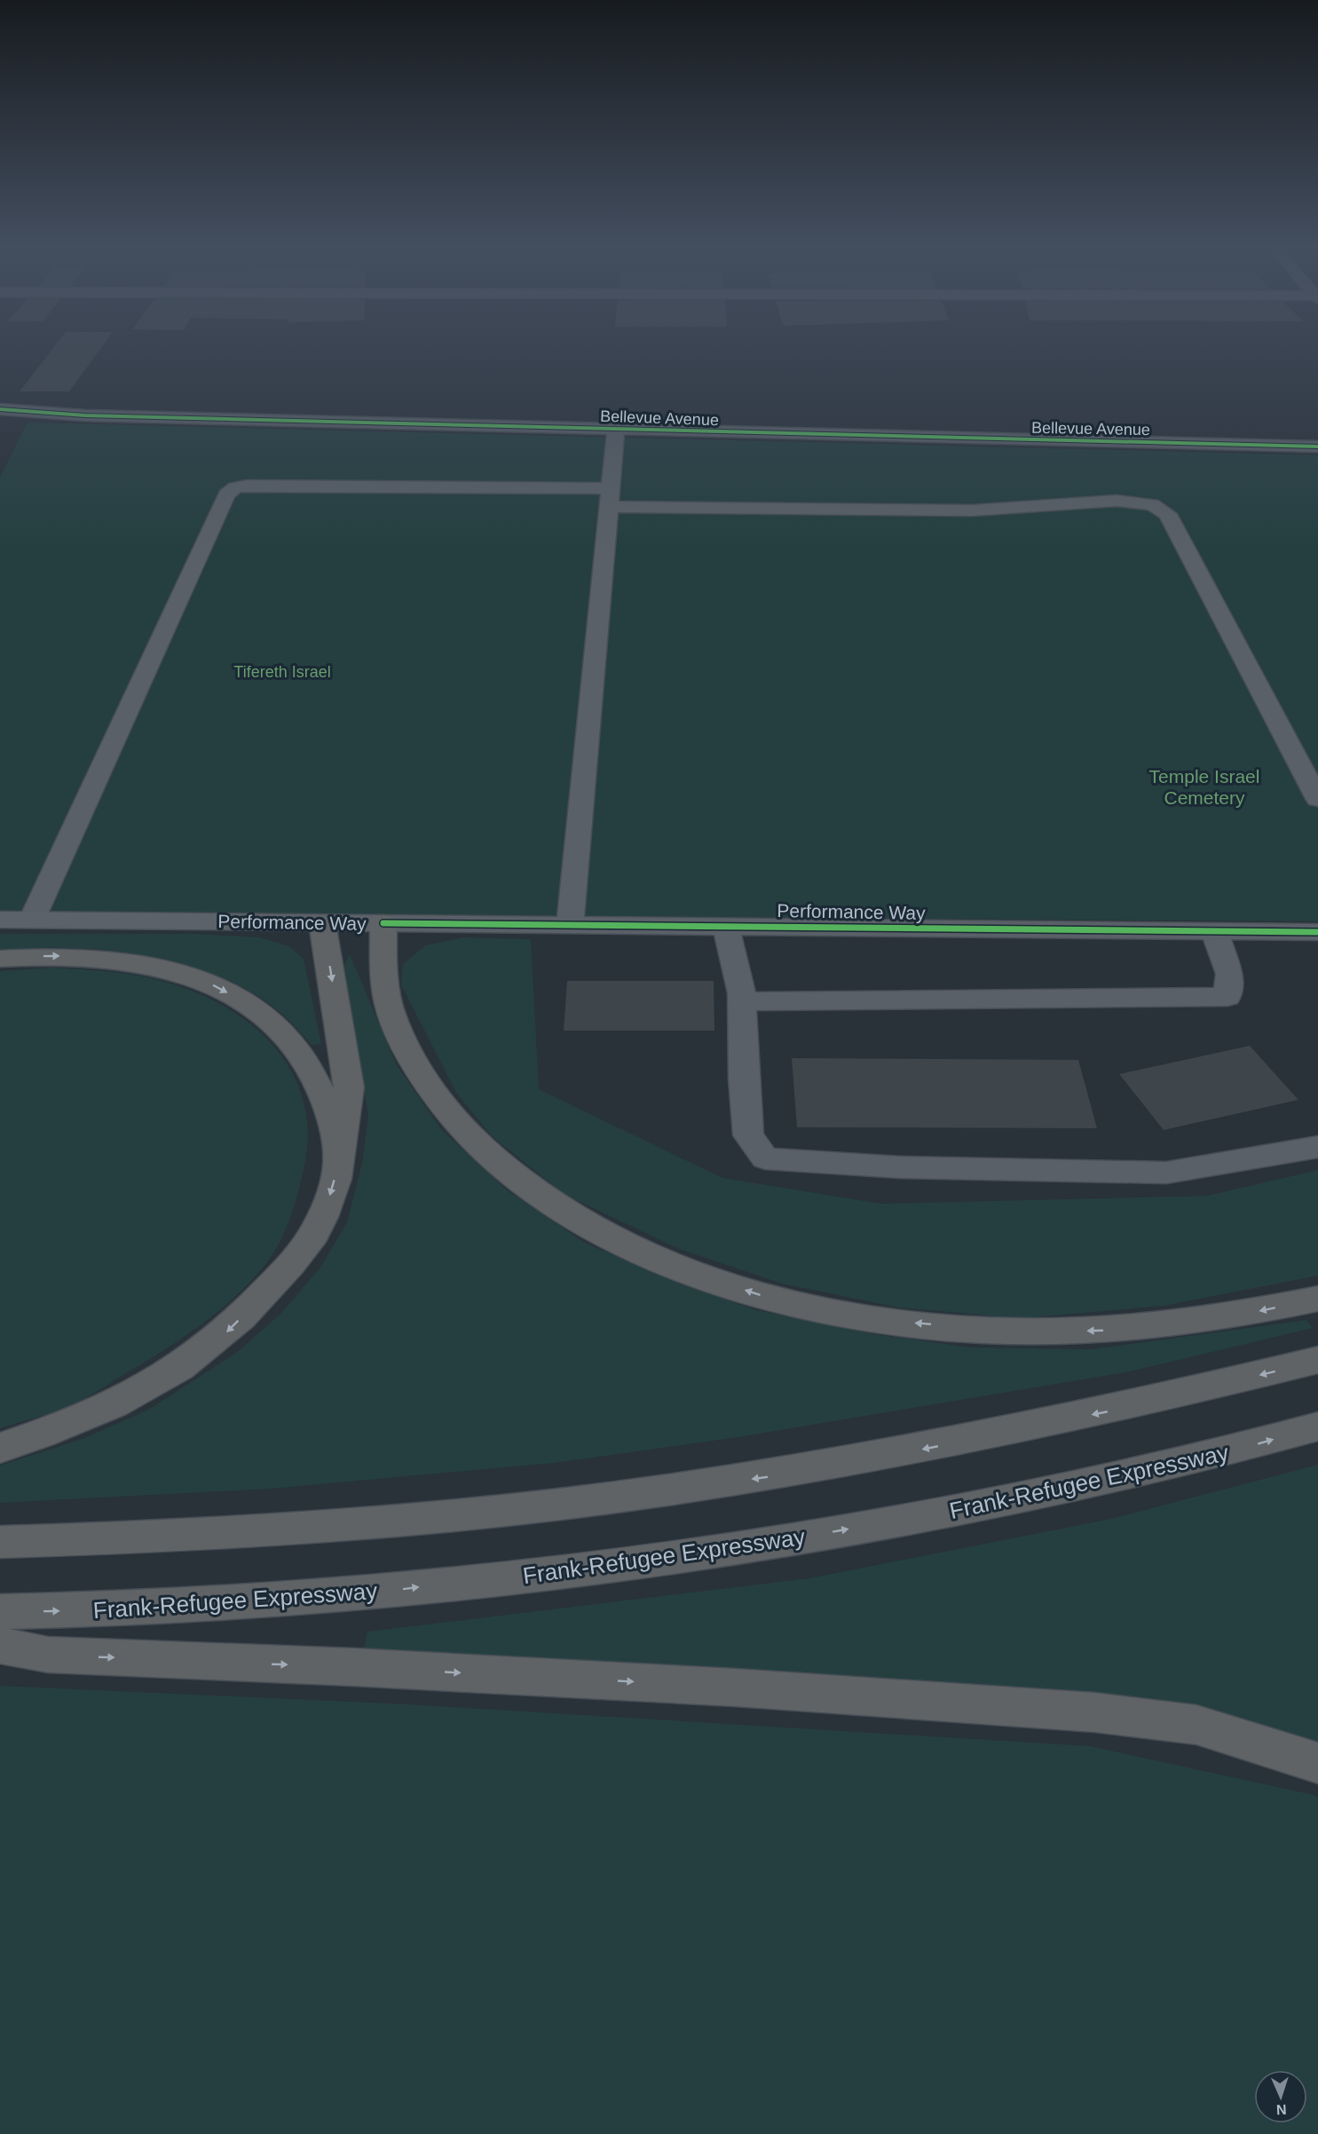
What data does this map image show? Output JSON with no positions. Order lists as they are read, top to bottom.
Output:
{
  "streets": {
    "highway": ["Frank-Refugee Expressway"],
    "main road": ["Performance Way"],
    "street": ["Bellevue Avenue"]
  },
  "parks": ["Tifereth Israel", "Temple Israel Cemetery"],
  "north": "bottom"
}
